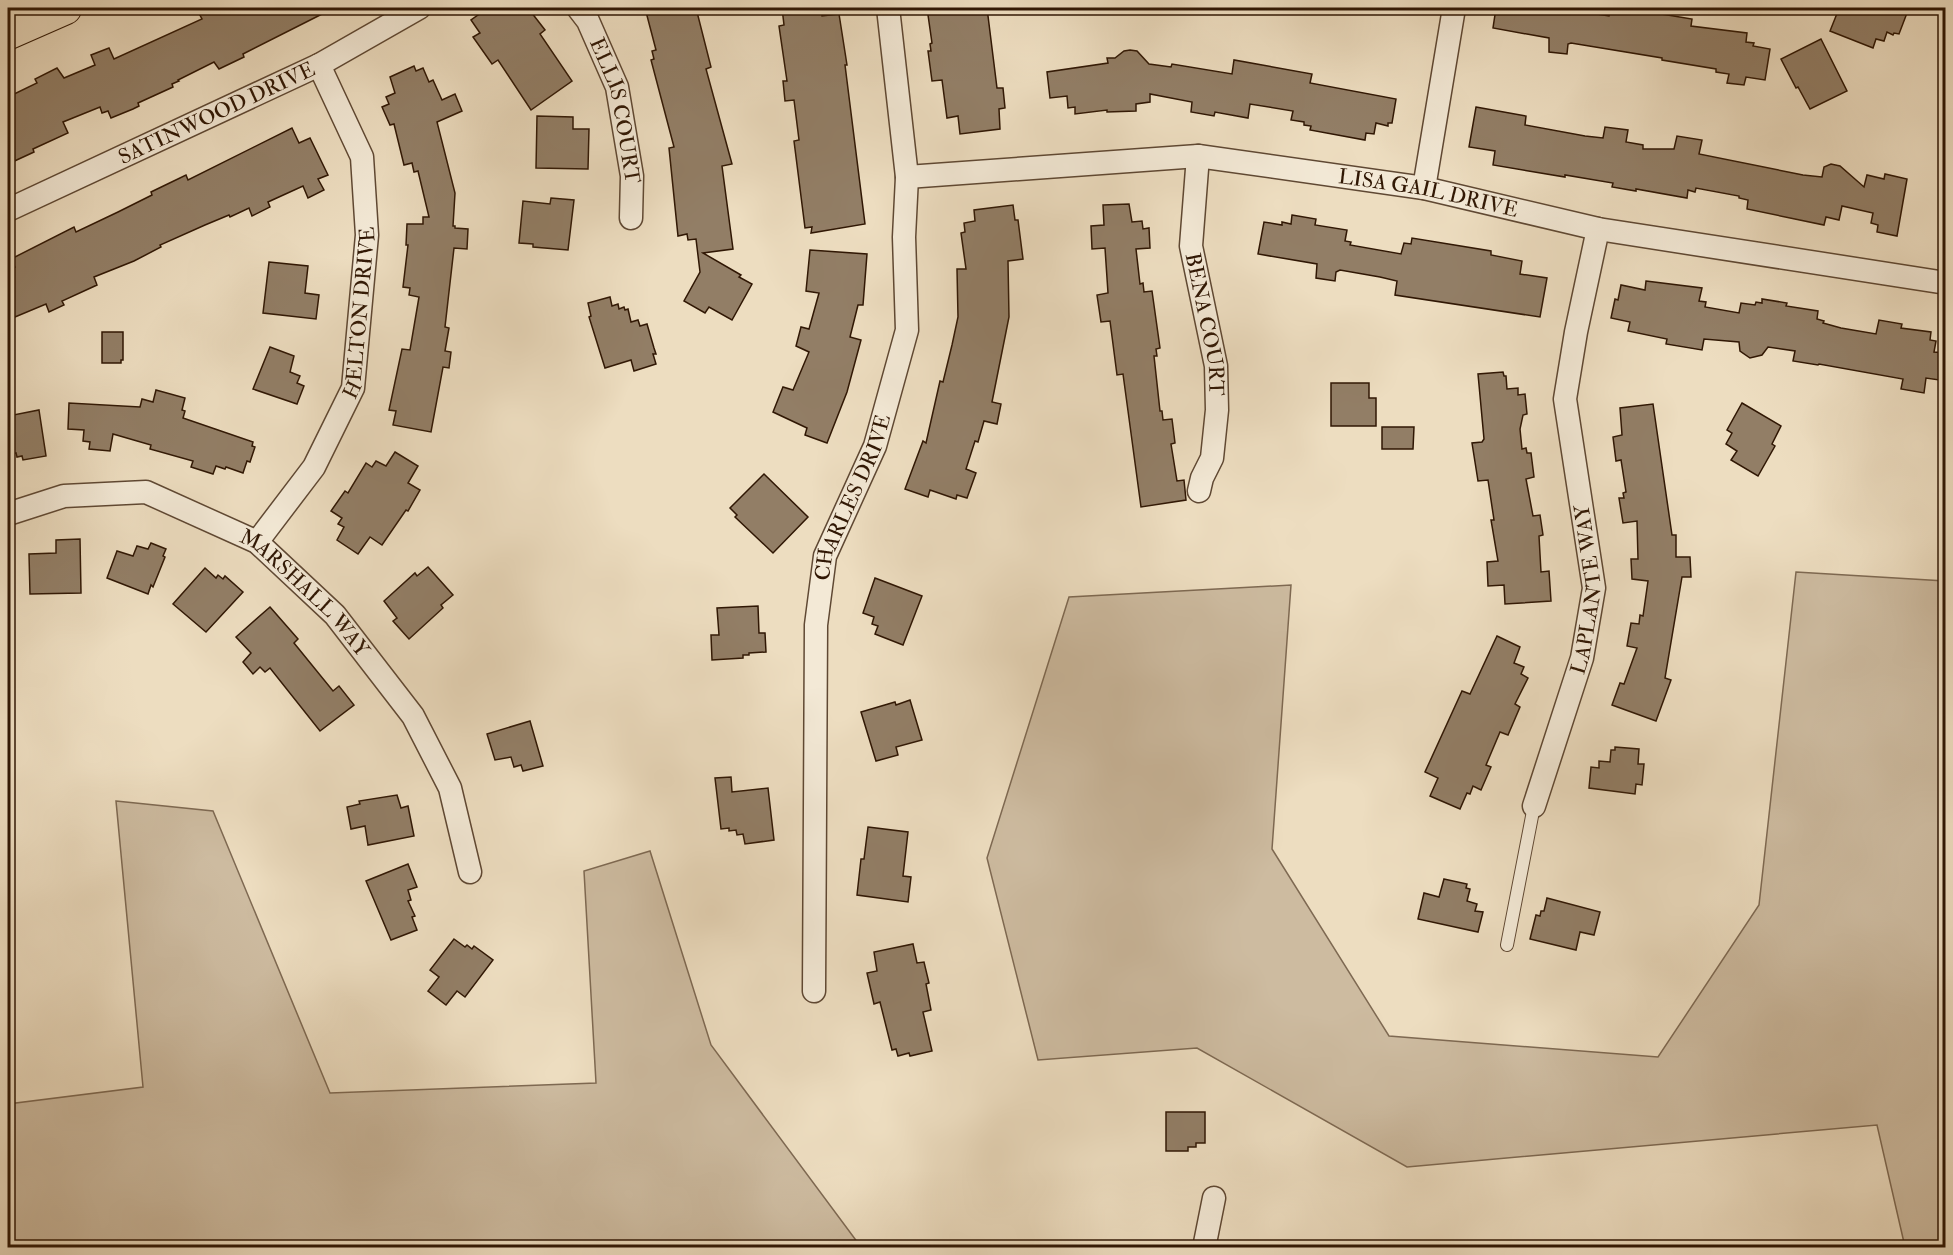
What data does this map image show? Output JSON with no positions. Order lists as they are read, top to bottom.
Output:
{
  "streets": {
    "street": [
      "ELLIS COURT",
      "SATINWOOD DRIVE",
      "LISA GAIL DRIVE",
      "HELTON DRIVE",
      "BENA COURT",
      "CHARLES DRIVE",
      "LAPLANTE WAY",
      "MARSHALL WAY"
    ]
  },
  "crossings": [
    ["SATINWOOD DRIVE", "HELTON DRIVE"],
    ["LISA GAIL DRIVE", "BENA COURT"],
    ["LISA GAIL DRIVE", "CHARLES DRIVE"],
    ["LISA GAIL DRIVE", "LAPLANTE WAY"],
    ["HELTON DRIVE", "MARSHALL WAY"]
  ]
}
